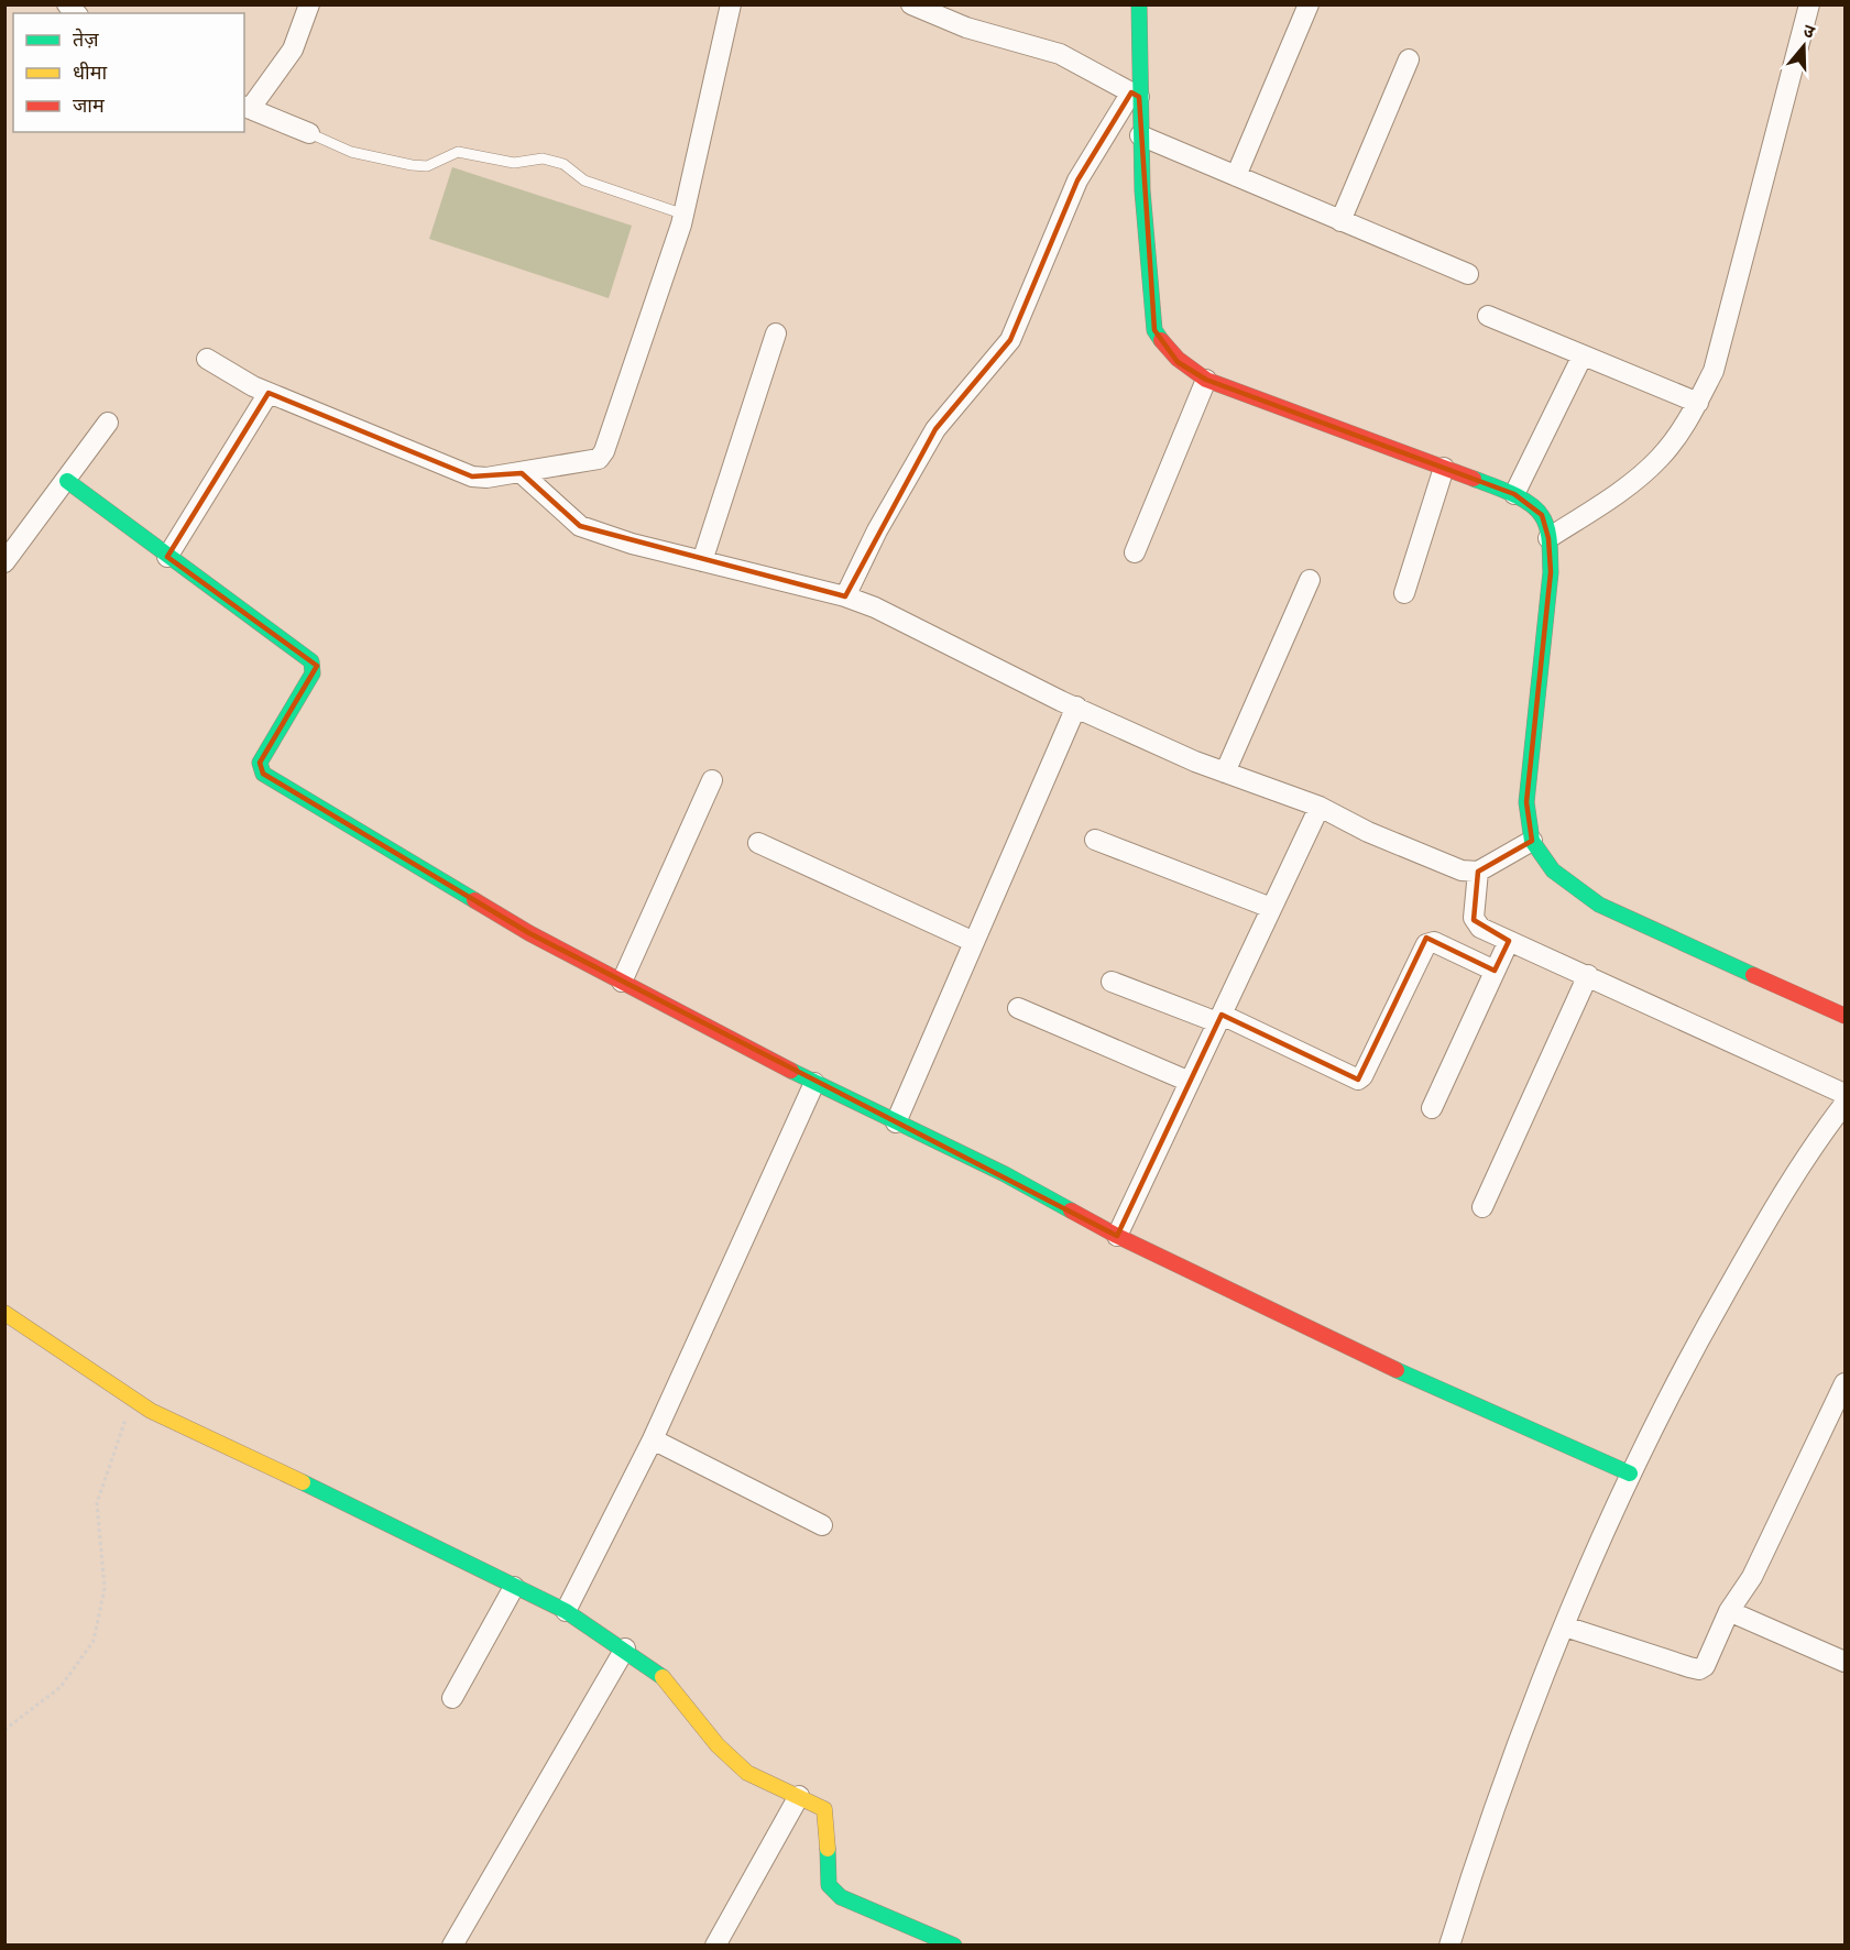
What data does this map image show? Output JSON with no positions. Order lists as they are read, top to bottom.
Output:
{
  "legend": ["तेज़", "धीमा", "जाम"],
  "north": "top"
}
